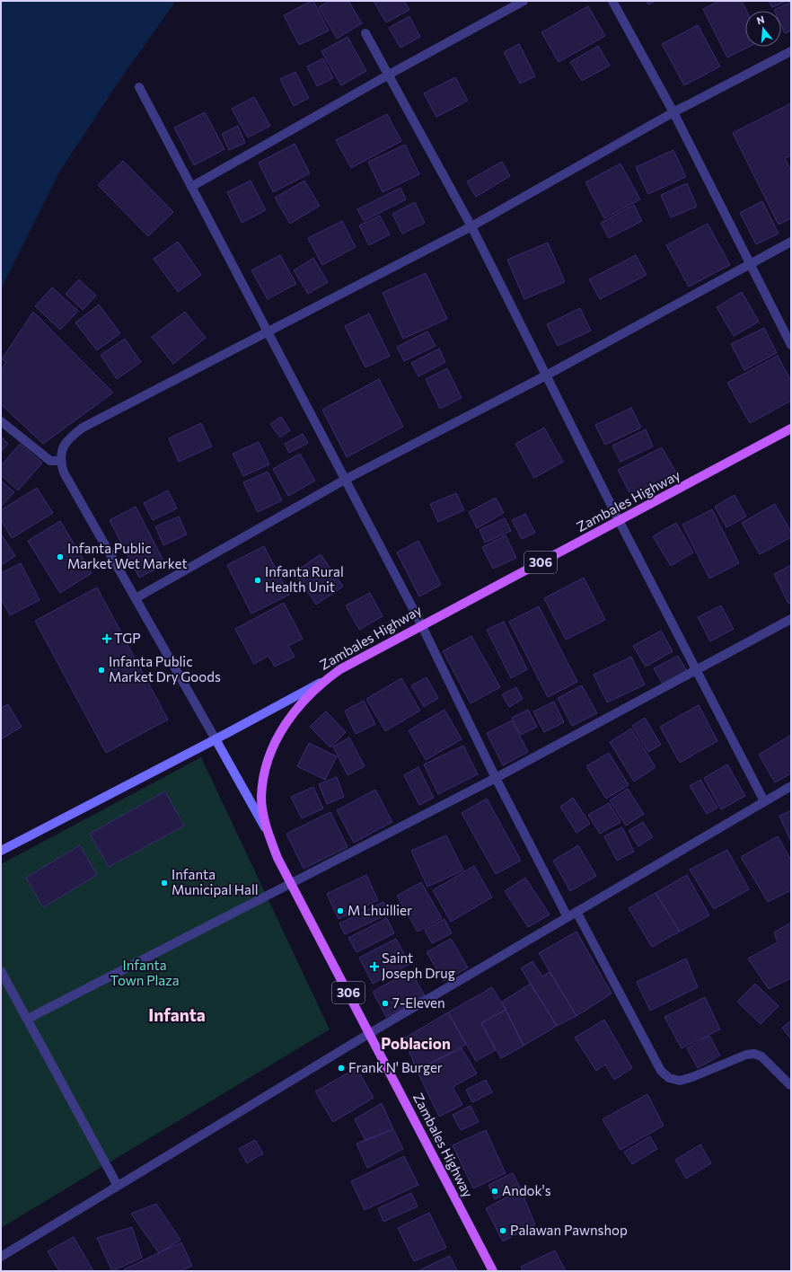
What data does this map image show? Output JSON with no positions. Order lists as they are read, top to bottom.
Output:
{
  "streets": {
    "main road": ["Zambales Highway", "306"]
  },
  "districts": ["Infanta", "Poblacion"],
  "parks": ["Infanta Town Plaza"],
  "places": {
    "other": [
      "Infanta Public Market Wet Market",
      "Infanta Rural Health Unit",
      "Infanta Public Market Dry Goods",
      "Infanta Municipal Hall",
      "M Lhuillier",
      "7-Eleven",
      "Frank N' Burger",
      "Andok's",
      "Palawan Pawnshop"
    ],
    "health": ["TGP", "Saint Joseph Drug"]
  },
  "north": "top"
}
